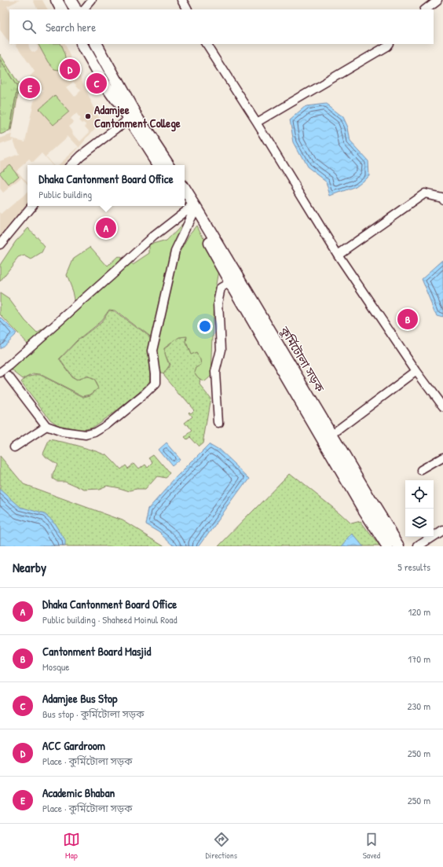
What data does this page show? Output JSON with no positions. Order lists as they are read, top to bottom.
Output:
{
  "streets": {
    "main road": ["কুর্মিটোলা সড়ক"]
  },
  "places": ["Adamjee Cantonment College"],
  "page": {
    "search": "Search here",
    "pins": [
      "D",
      "C",
      "E",
      "A",
      "B"
    ],
    "popup": ["Dhaka Cantonment Board Office", "Public building"],
    "heading": ["Nearby", "5 results"],
    "list": [
      {
        "mark": "A",
        "name": "Dhaka Cantonment Board Office",
        "note": "Public building · Shaheed Moinul Road",
        "value": "120 m"
      },
      {
        "mark": "B",
        "name": "Cantonment Board Masjid",
        "note": "Mosque",
        "value": "170 m"
      },
      {
        "mark": "C",
        "name": "Adamjee Bus Stop",
        "note": "Bus stop · কুর্মিটোলা সড়ক",
        "value": "230 m"
      },
      {
        "mark": "D",
        "name": "ACC Gardroom",
        "note": "Place · কুর্মিটোলা সড়ক",
        "value": "250 m"
      },
      {
        "mark": "E",
        "name": "Academic Bhaban",
        "note": "Place · কুর্মিটোলা সড়ক",
        "value": "250 m"
      }
    ],
    "nav": ["Map", "Directions", "Saved"]
  }
}
